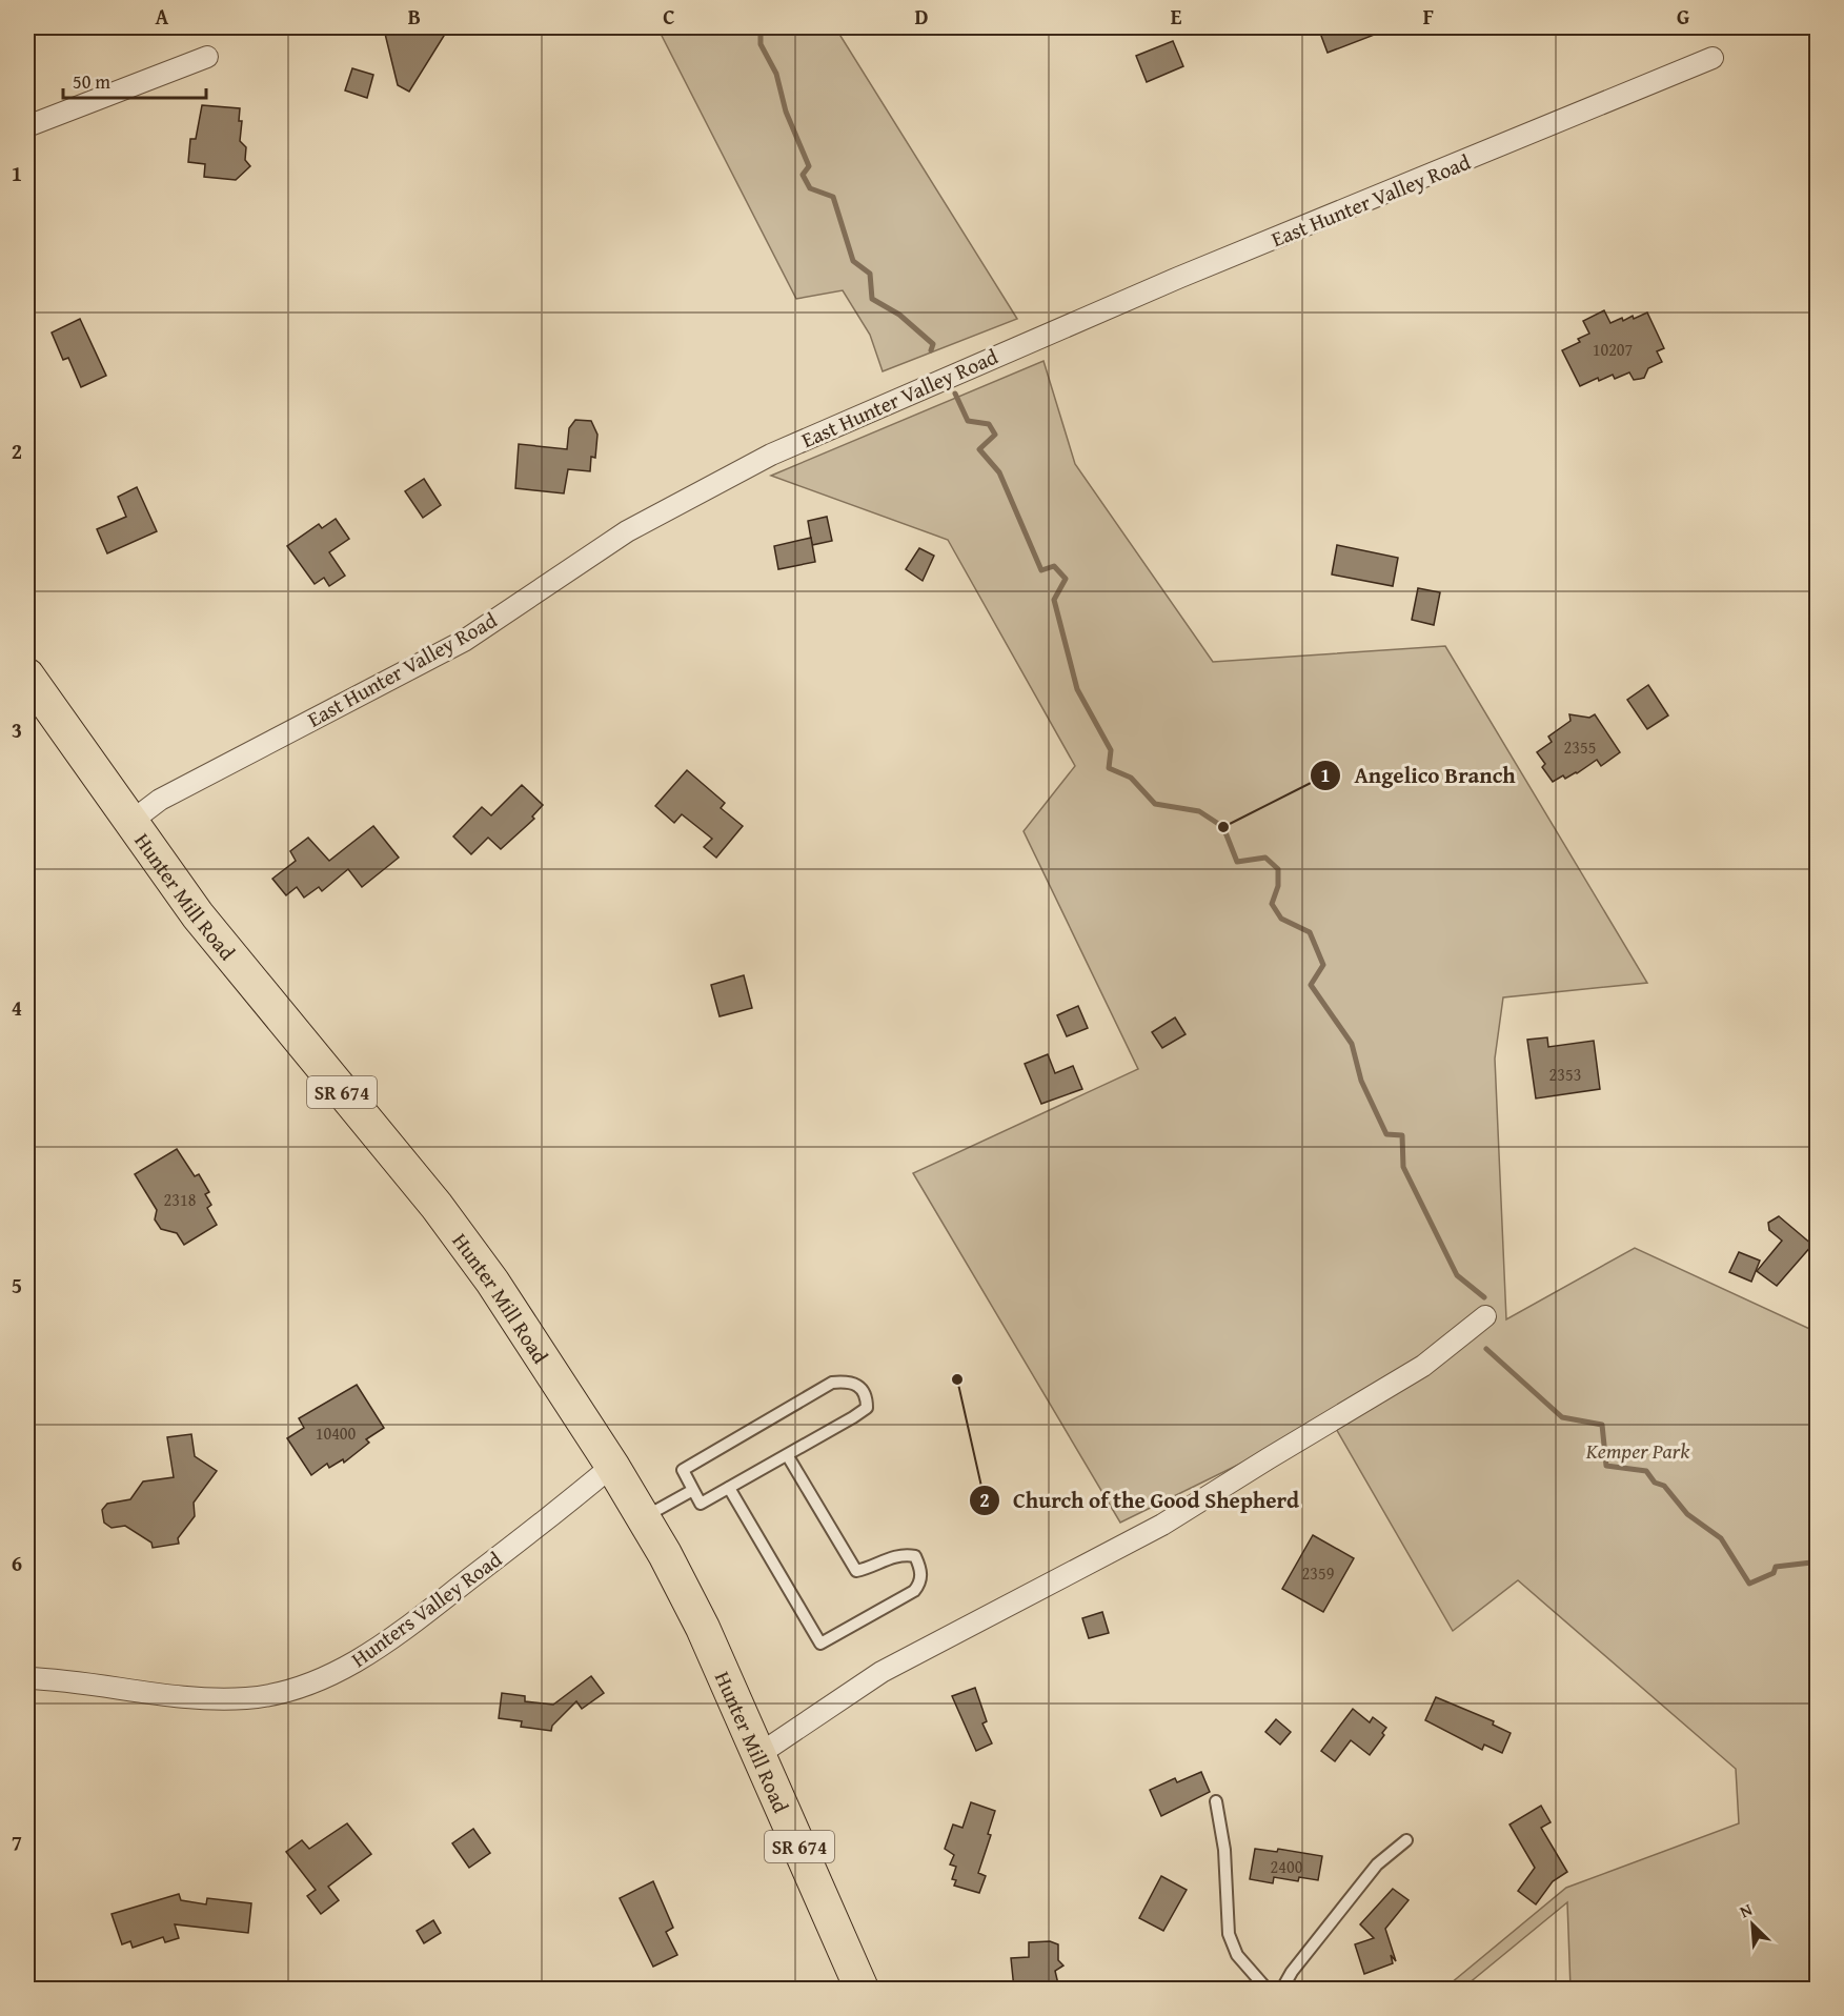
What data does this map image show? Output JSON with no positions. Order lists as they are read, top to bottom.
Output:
{
  "streets": {
    "main road": ["Hunter Mill Road", "SR 674"],
    "street": ["East Hunter Valley Road", "Hunters Valley Road"]
  },
  "crossings": [
    ["East Hunter Valley Road", "Hunter Mill Road"],
    ["Hunter Mill Road", "Hunters Valley Road"]
  ],
  "parks": ["Kemper Park"],
  "places": ["Angelico Branch", "Church of the Good Shepherd"],
  "house_numbers": [
    "10207",
    "2355",
    "2353",
    "2318",
    "10400",
    "2359",
    "2400"
  ],
  "scale_bar": "50 m",
  "north": "top left",
  "grid": {
    "columns": [
      "A",
      "B",
      "C",
      "D",
      "E",
      "F",
      "G"
    ],
    "rows": [
      "1",
      "2",
      "3",
      "4",
      "5",
      "6",
      "7"
    ]
  }
}
